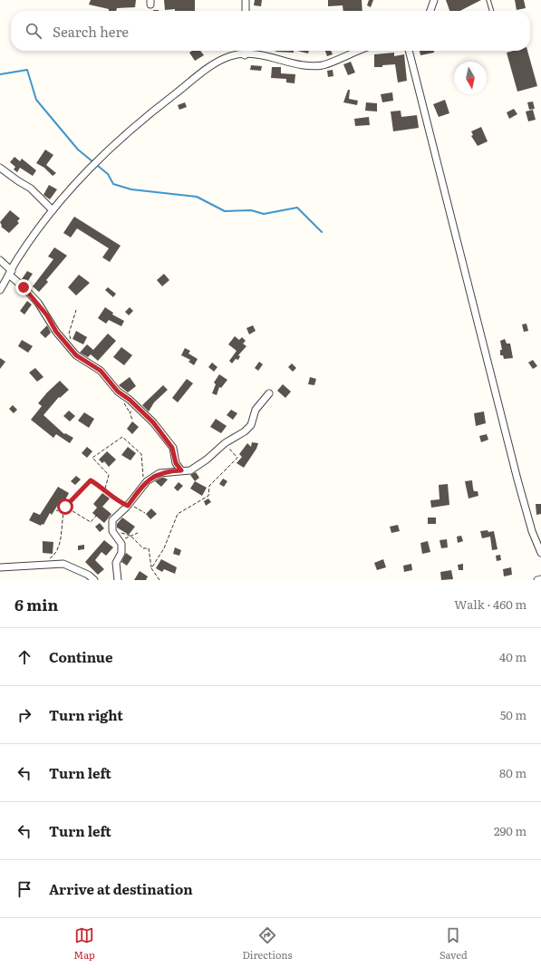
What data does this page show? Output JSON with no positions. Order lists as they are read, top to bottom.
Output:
{
  "north": "bottom",
  "page": {
    "search": "Search here",
    "heading": ["6 min", "Walk · 460 m"],
    "list": [
      ["Continue", "40 m"],
      ["Turn right", "50 m"],
      ["Turn left", "80 m"],
      ["Turn left", "290 m"],
      "Arrive at destination"
    ],
    "nav": ["Map", "Directions", "Saved"]
  }
}
